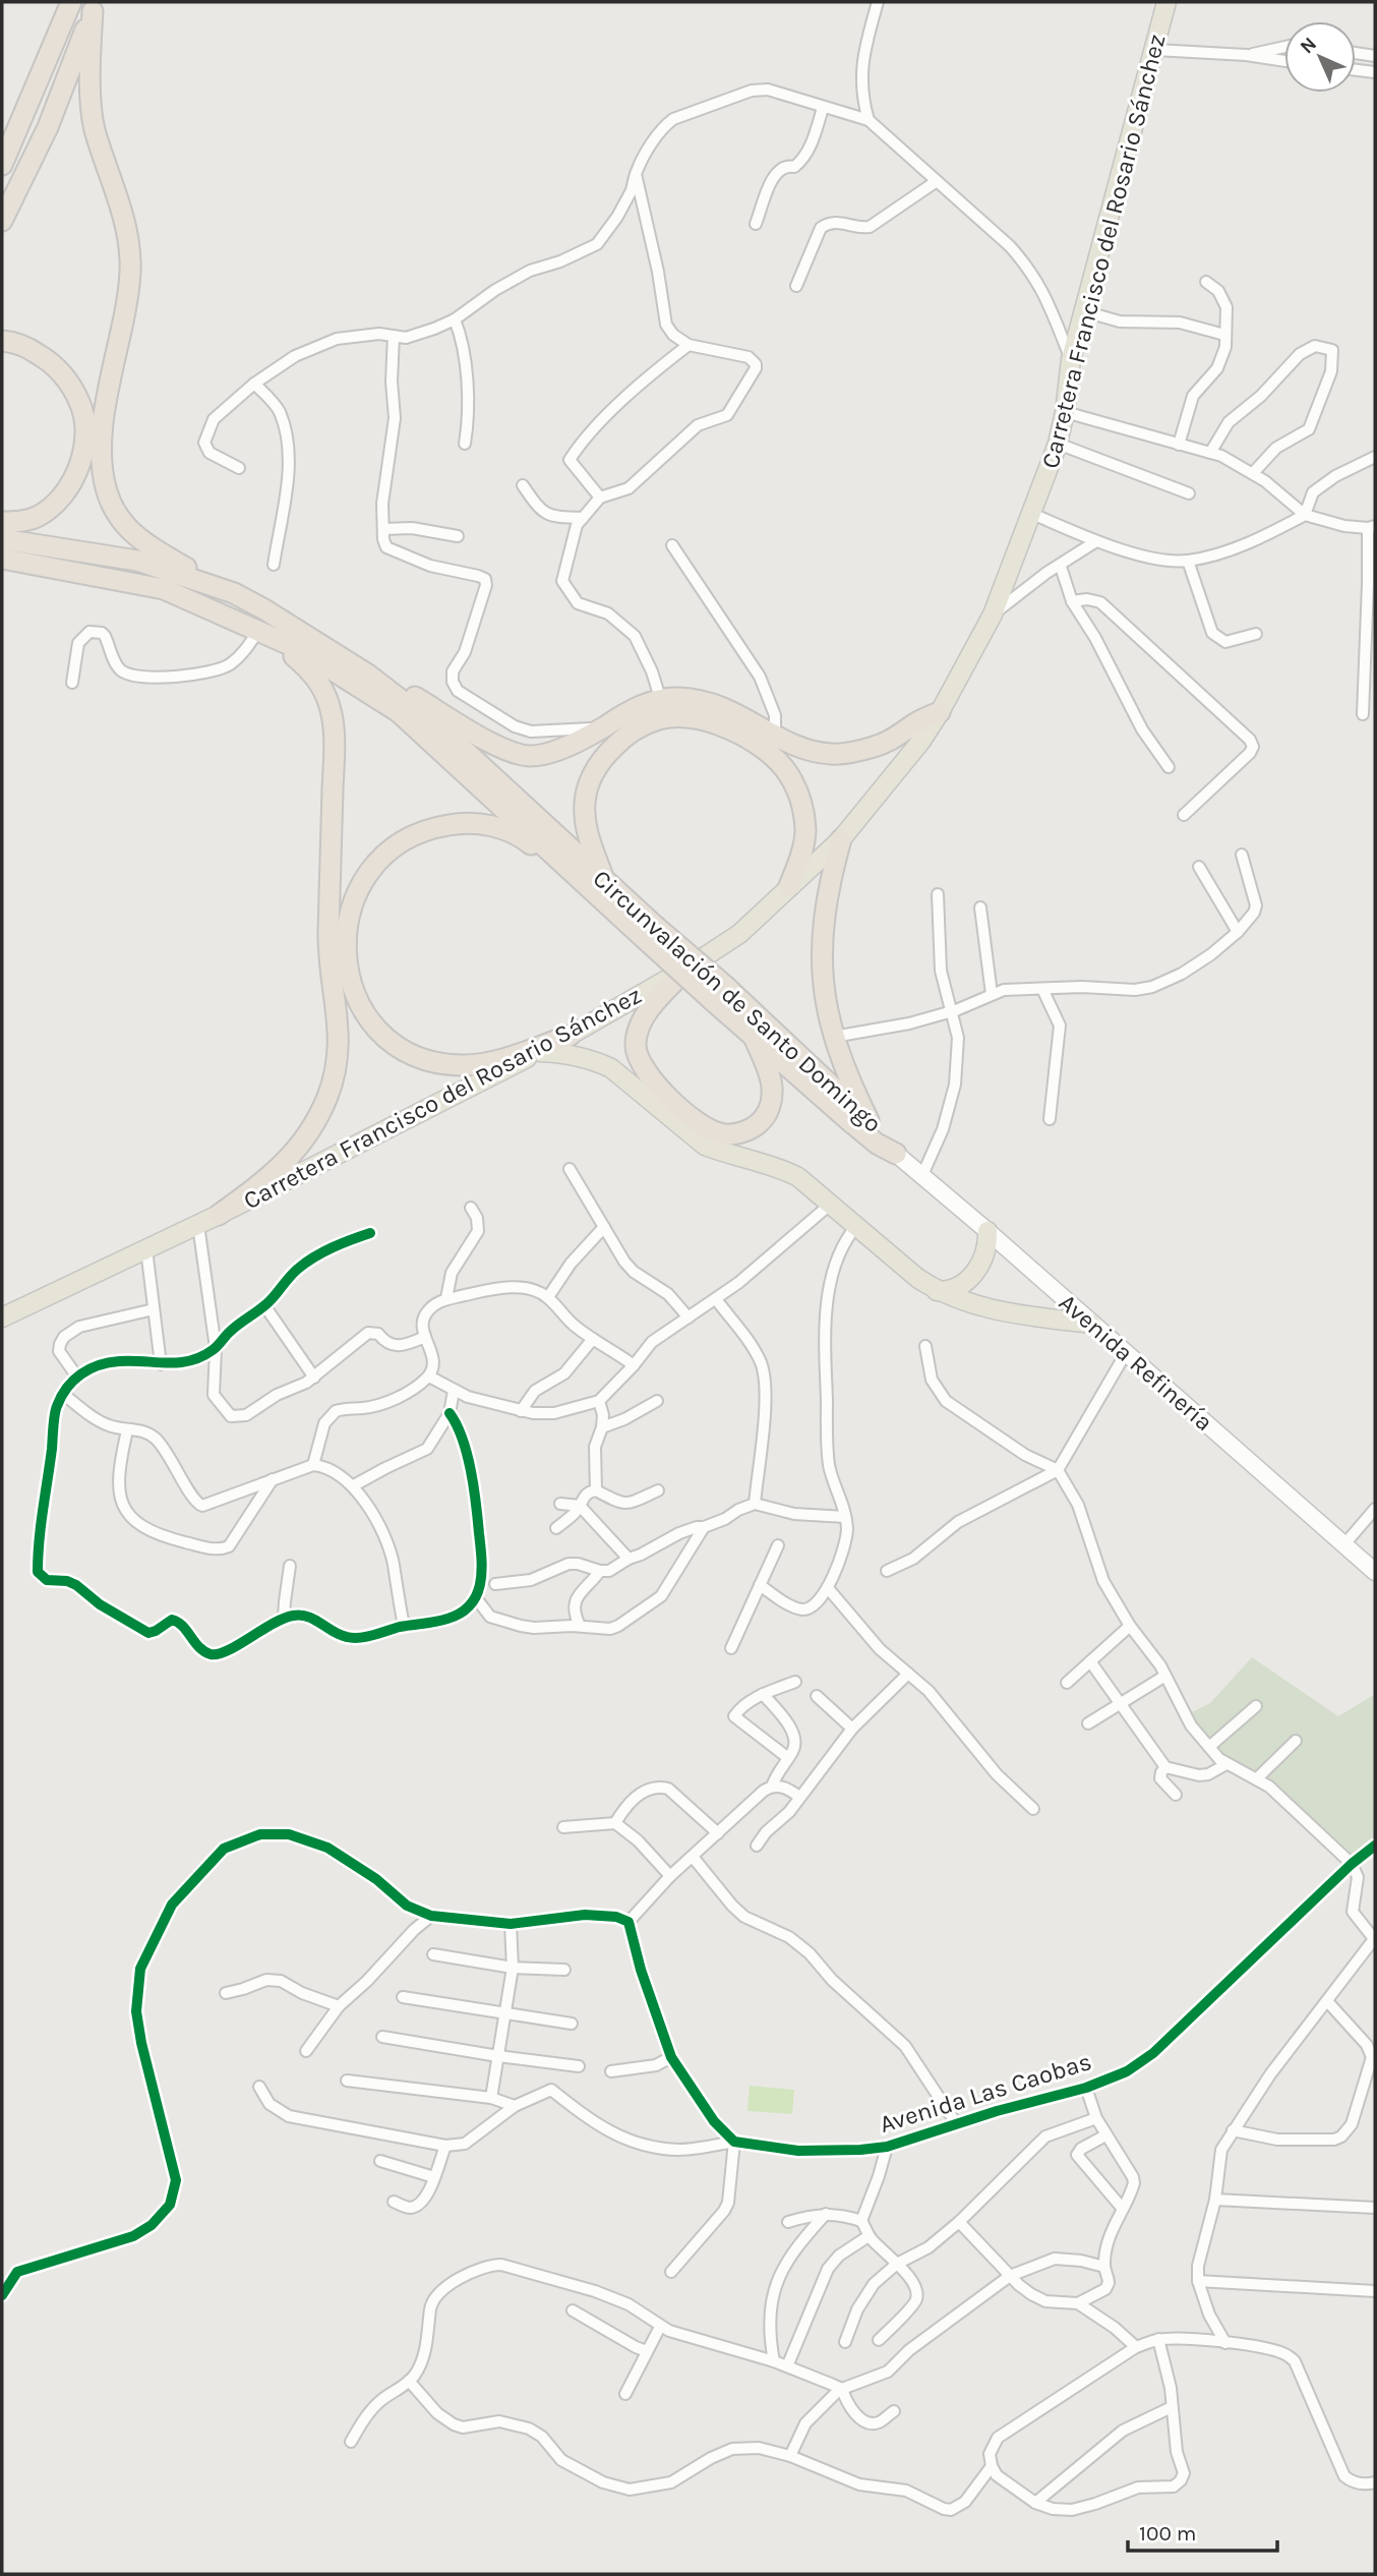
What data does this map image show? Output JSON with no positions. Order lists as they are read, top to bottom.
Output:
{
  "streets": {
    "highway": ["Circunvalación de Santo Domingo"],
    "main road": ["Carretera Francisco del Rosario Sánchez", "Avenida Refinería"],
    "street": ["Avenida Las Caobas"]
  },
  "crossings": [
    ["Circunvalación de Santo Domingo", "Avenida Refinería"]
  ],
  "scale_bar": "100 m",
  "north": "top left"
}
